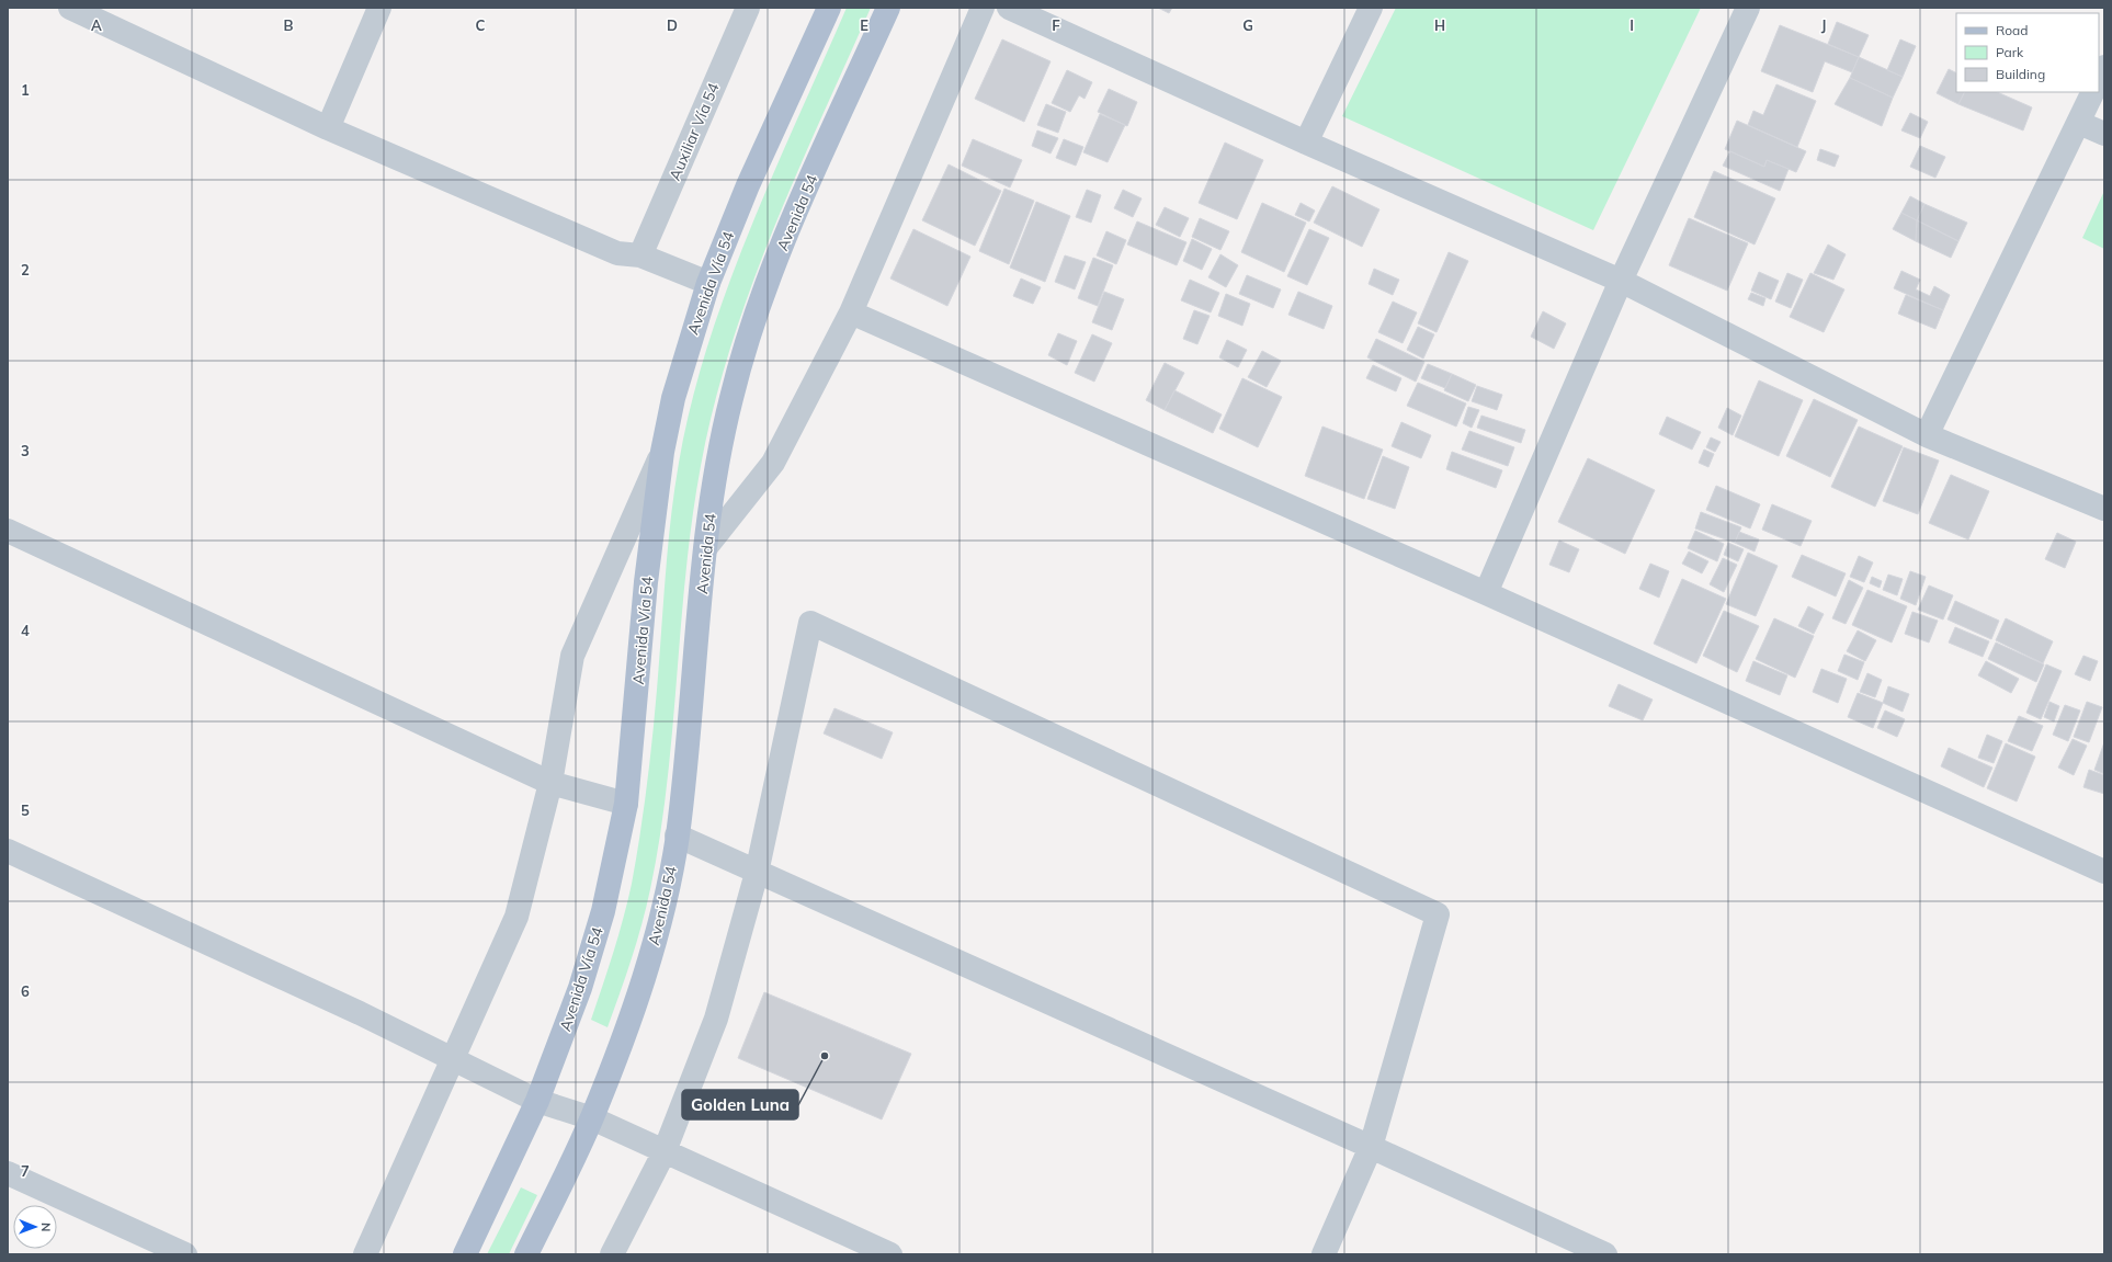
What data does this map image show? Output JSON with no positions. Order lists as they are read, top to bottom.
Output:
{
  "streets": {
    "main road": ["Avenida 54", "Avenida Vía 54"],
    "street": ["Auxiliar Vía 54"]
  },
  "places": ["Golden Luna"],
  "legend": ["Road", "Park", "Building"],
  "north": "right",
  "grid": {
    "columns": [
      "A",
      "B",
      "C",
      "D",
      "E",
      "F",
      "G",
      "H",
      "I",
      "J"
    ],
    "rows": [
      "1",
      "2",
      "3",
      "4",
      "5",
      "6",
      "7"
    ]
  }
}
